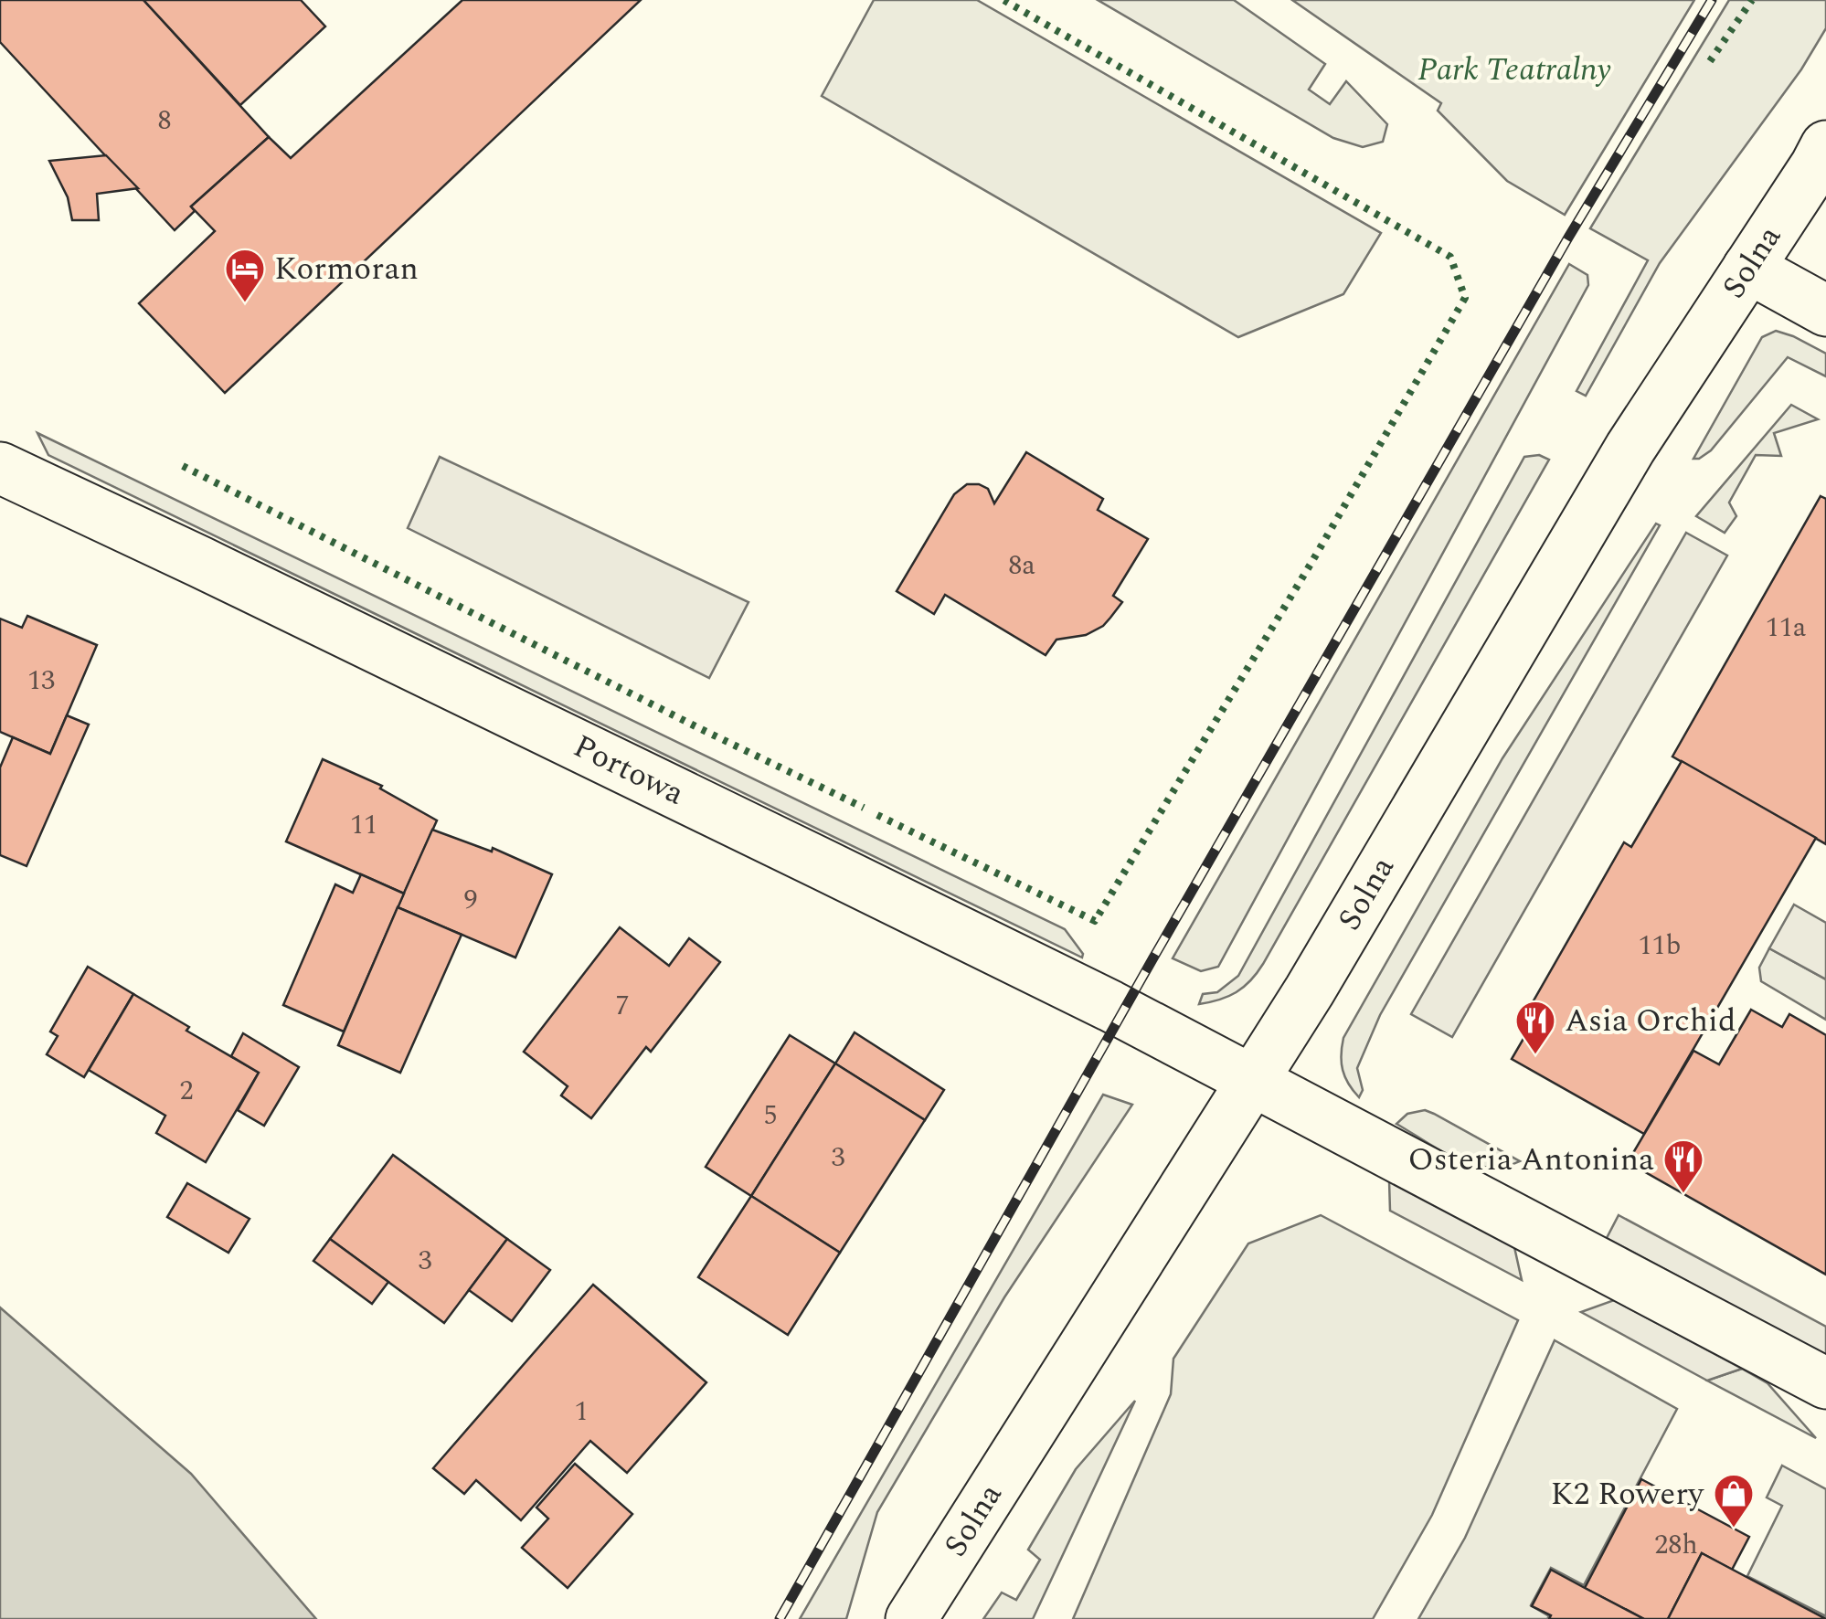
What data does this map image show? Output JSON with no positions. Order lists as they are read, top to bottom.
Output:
{
  "streets": {
    "street": ["Solna", "Portowa"]
  },
  "crossings": [
    ["Solna", "Portowa"]
  ],
  "parks": ["Park Teatralny"],
  "places": {
    "hotel": ["Kormoran"],
    "restaurant": ["Asia Orchid", "Osteria Antonina"],
    "shop": ["K2 Rowery"]
  },
  "house_numbers": [
    "8",
    "8a",
    "11a",
    "13",
    "11",
    "9",
    "11b",
    "7",
    "2",
    "5",
    "3",
    "3",
    "1",
    "28h"
  ]
}
